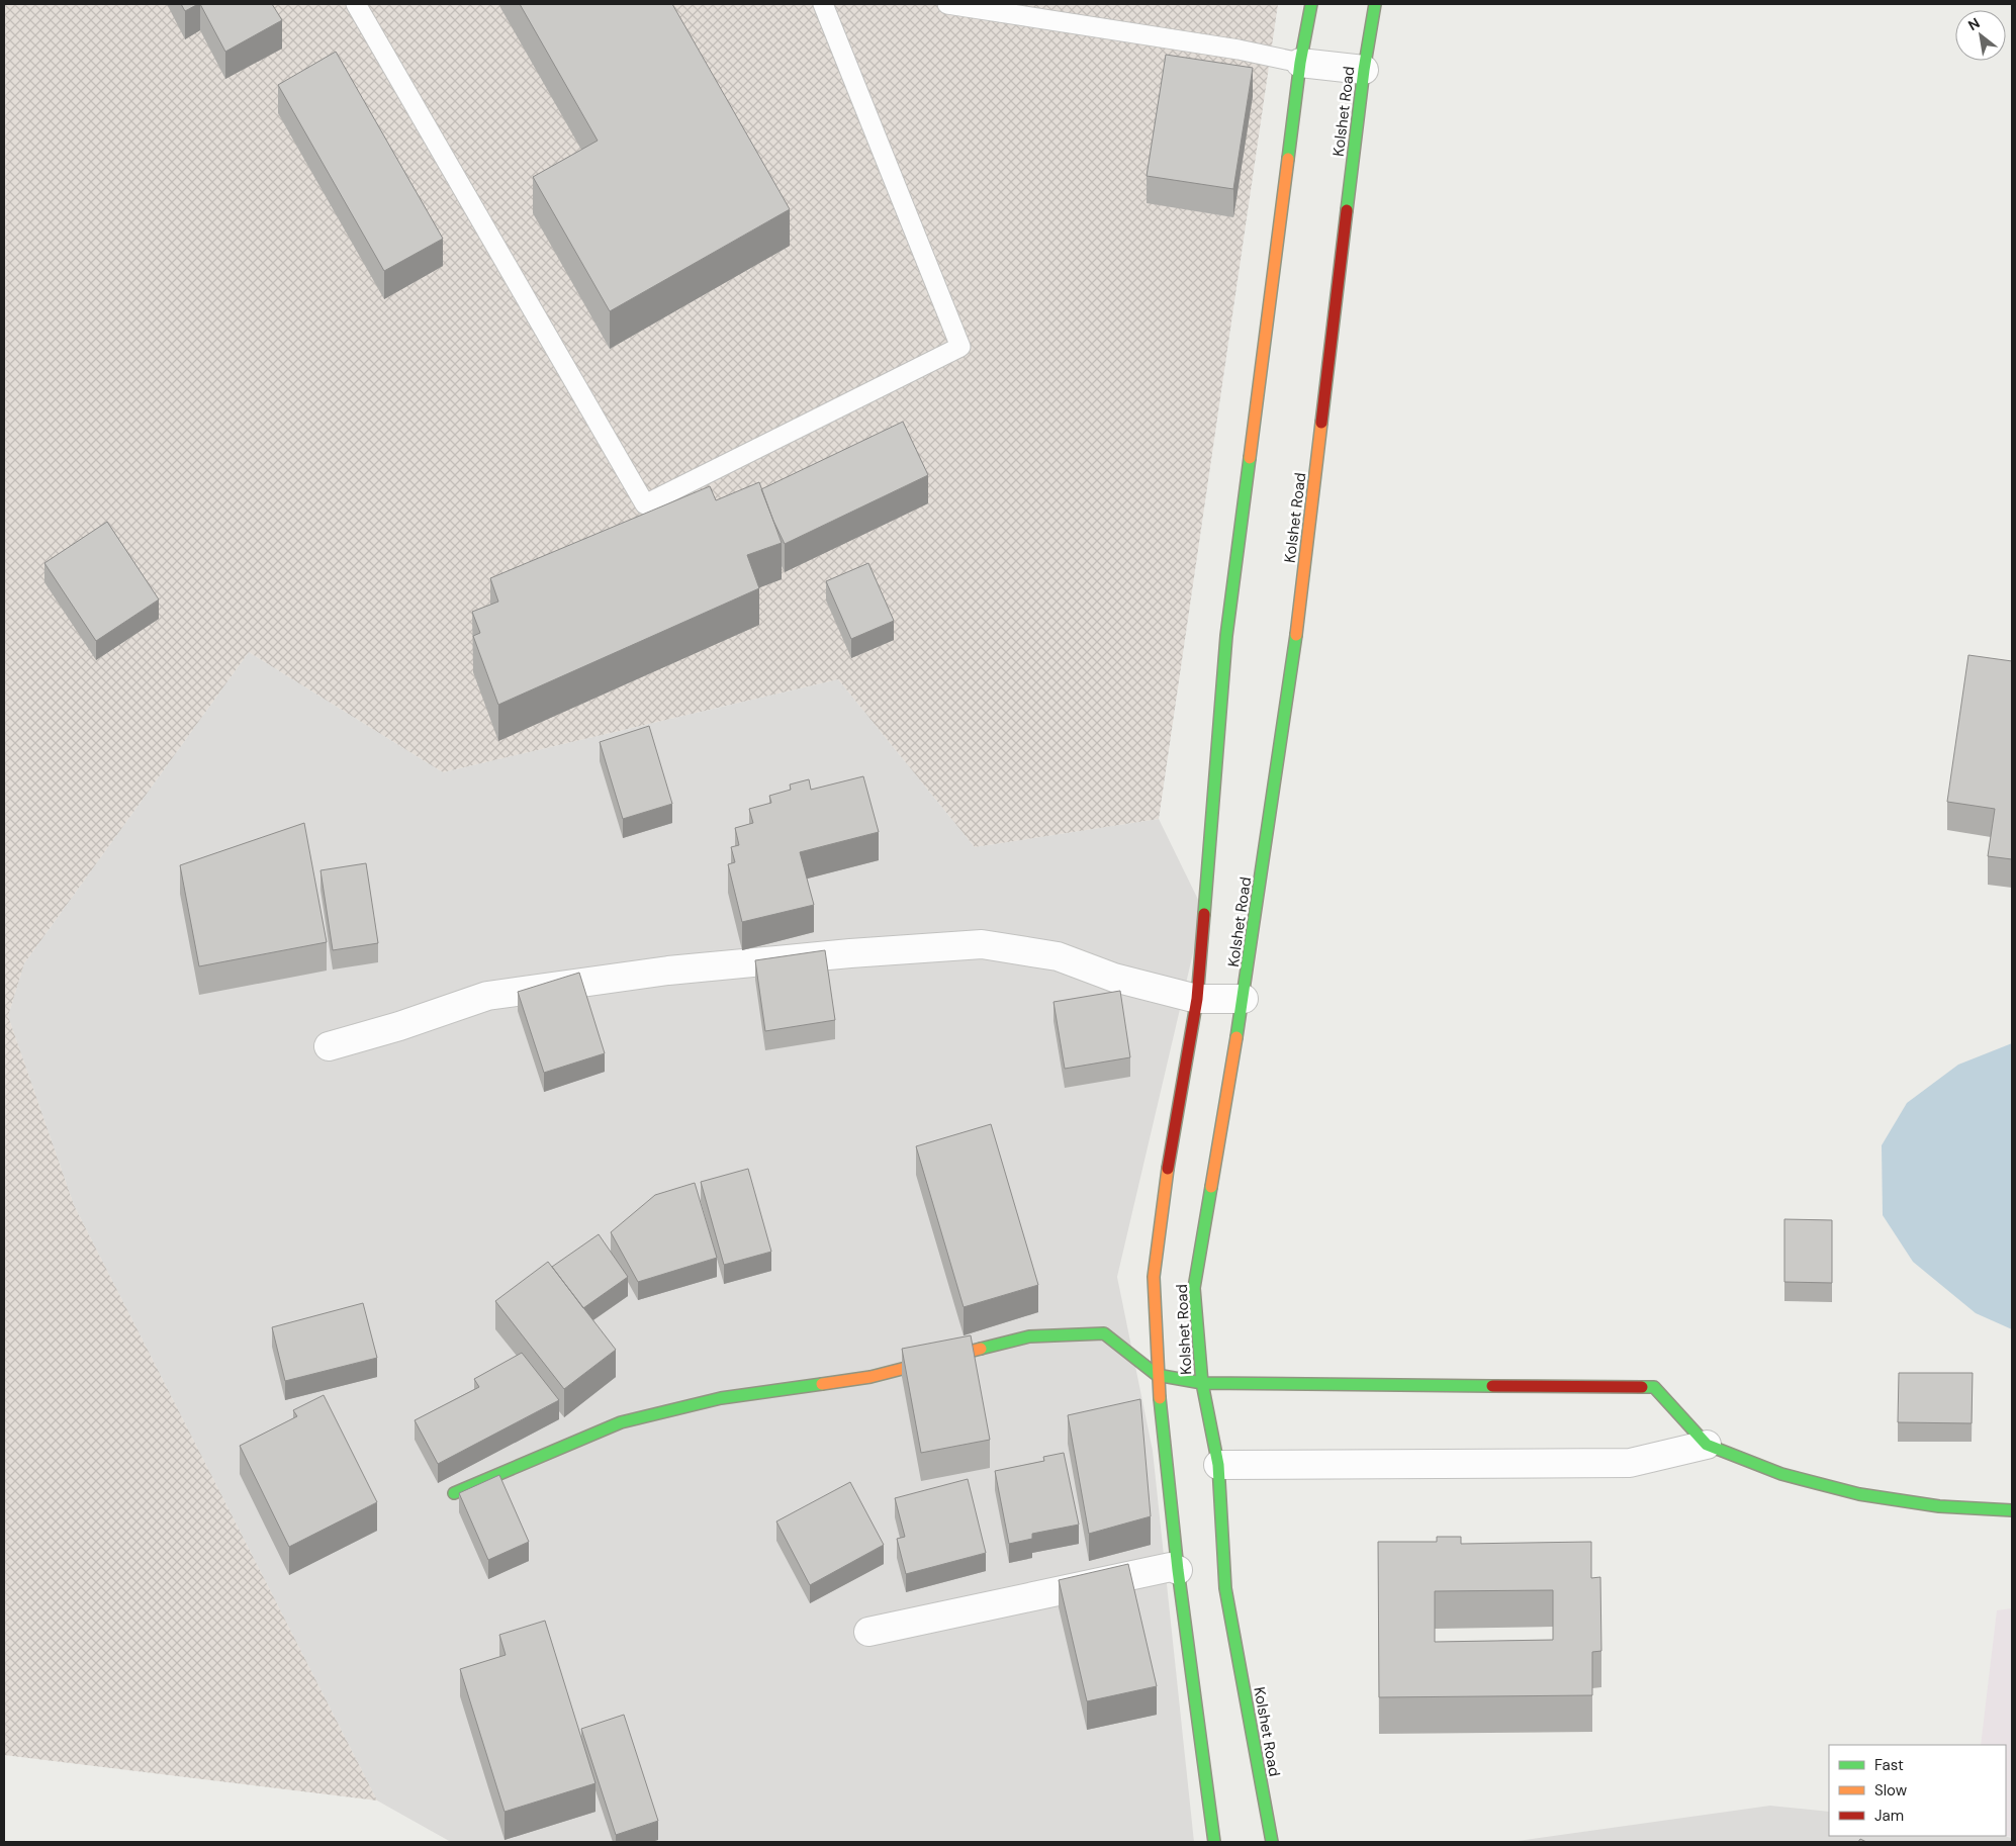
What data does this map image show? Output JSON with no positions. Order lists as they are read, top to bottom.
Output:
{
  "streets": {
    "street": ["Kolshet Road"]
  },
  "legend": ["Fast", "Slow", "Jam"],
  "north": "top left"
}
